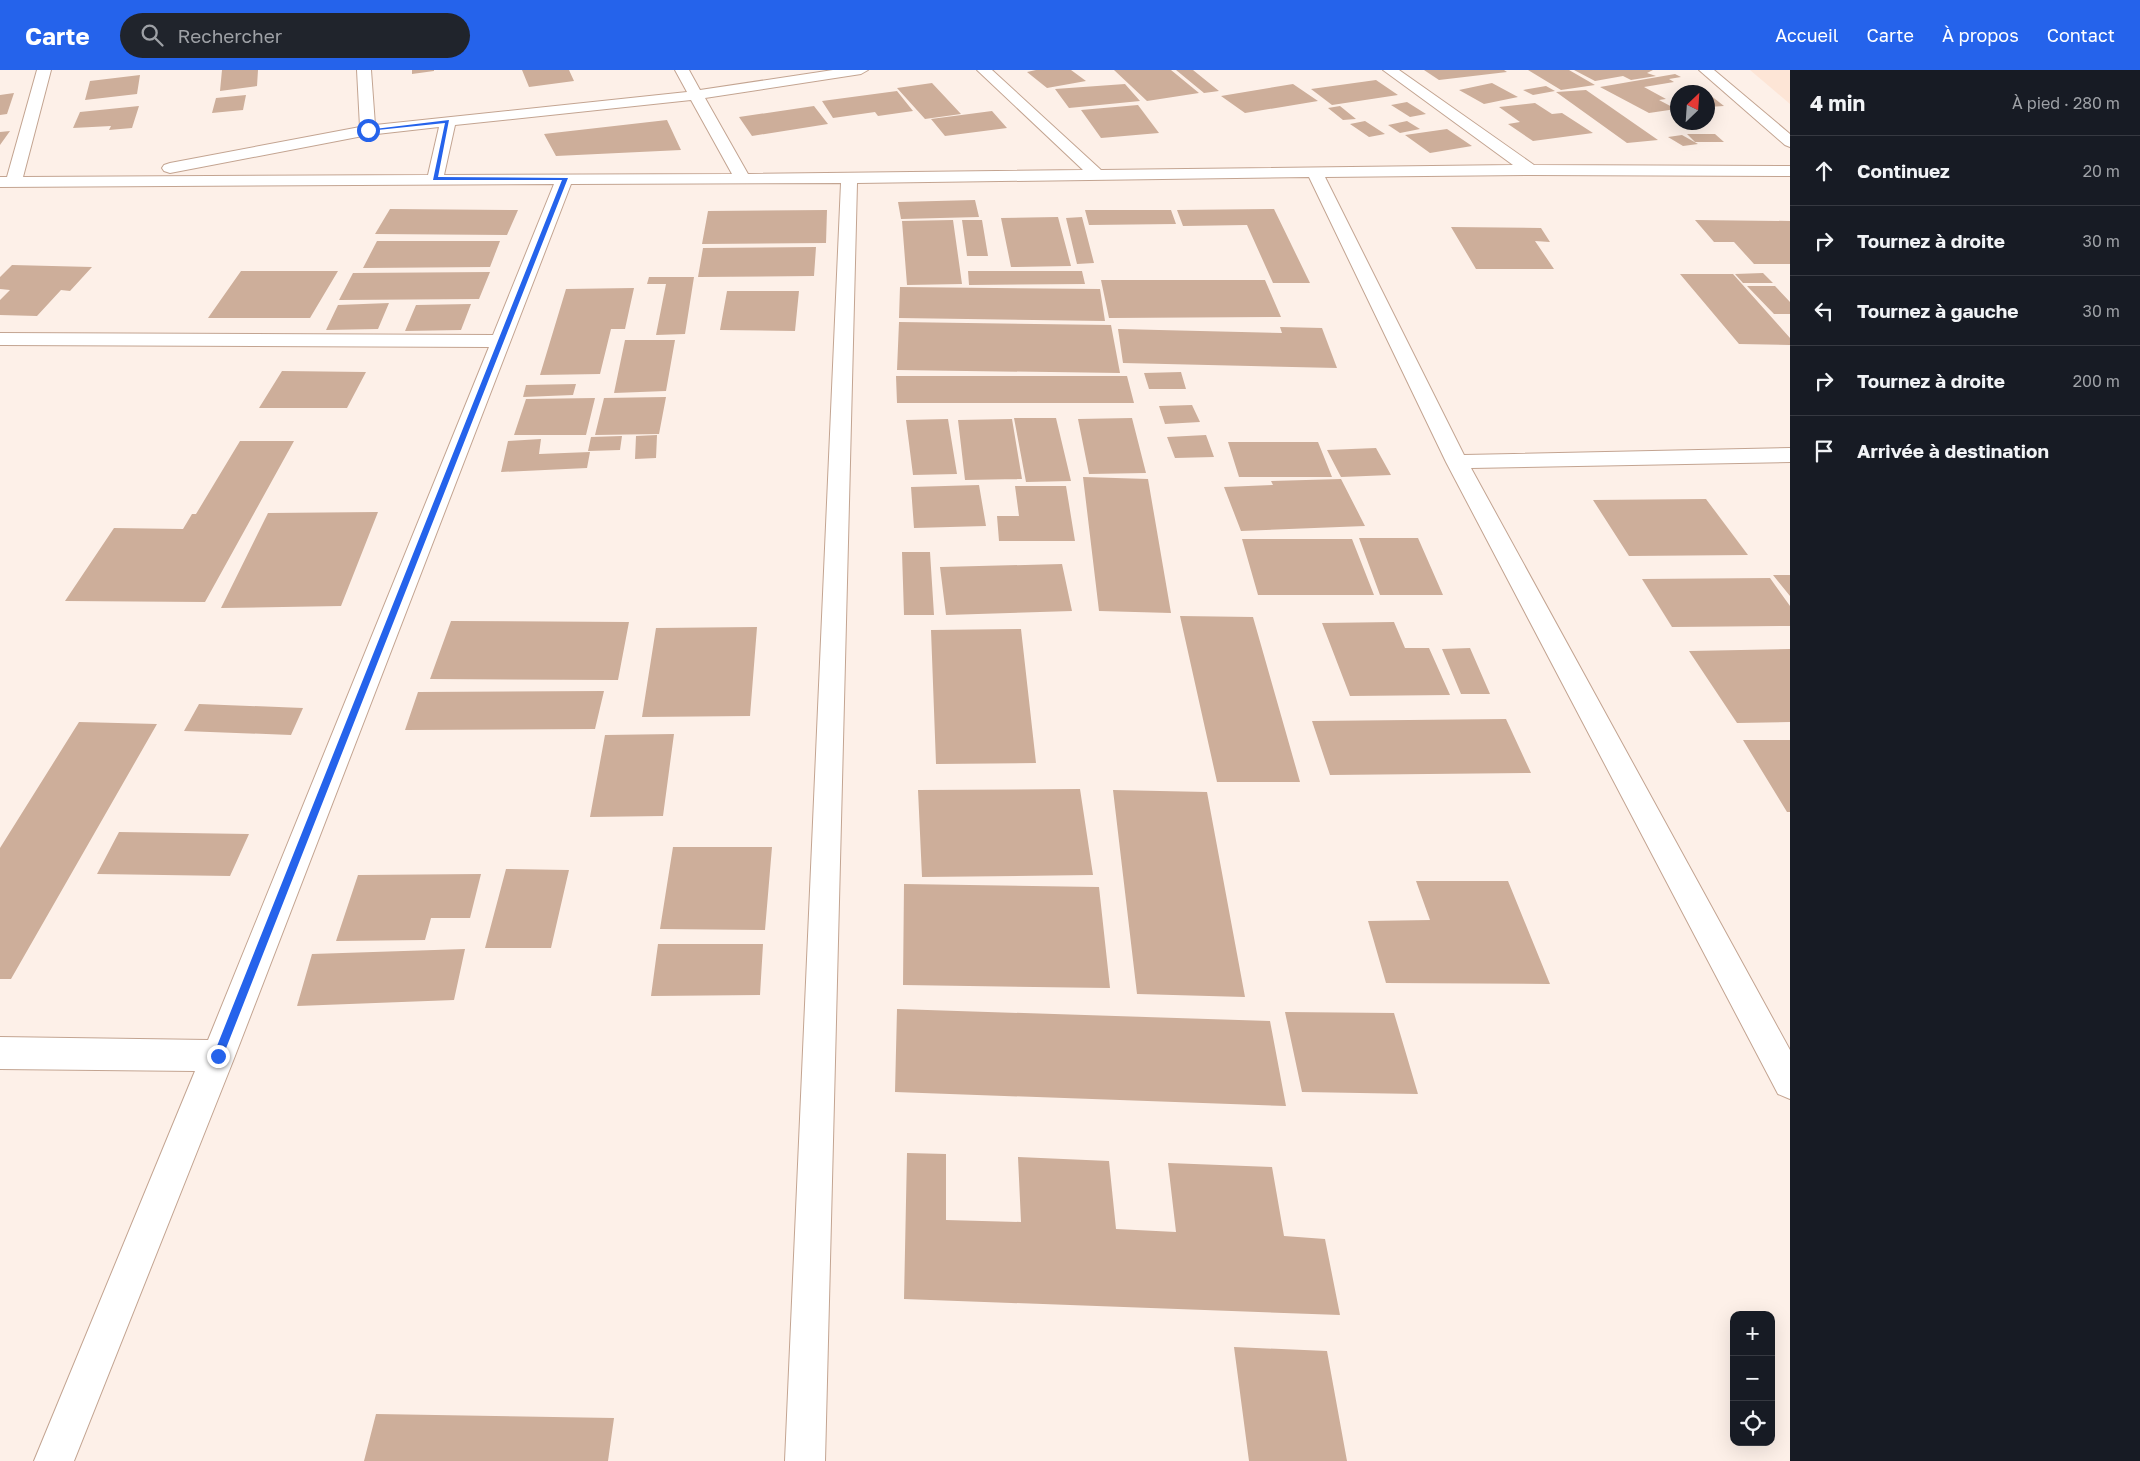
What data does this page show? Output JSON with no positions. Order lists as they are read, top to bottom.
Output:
{
  "north": "top right",
  "page": {
    "header": "Carte",
    "search": "Rechercher",
    "nav": [
      "Accueil",
      "Carte",
      "À propos",
      "Contact"
    ],
    "heading": ["4 min", "À pied · 280 m"],
    "list": [
      ["Continuez", "20 m"],
      ["Tournez à droite", "30 m"],
      ["Tournez à gauche", "30 m"],
      ["Tournez à droite", "200 m"],
      "Arrivée à destination"
    ],
    "map_buttons": ["+", "−"]
  }
}
